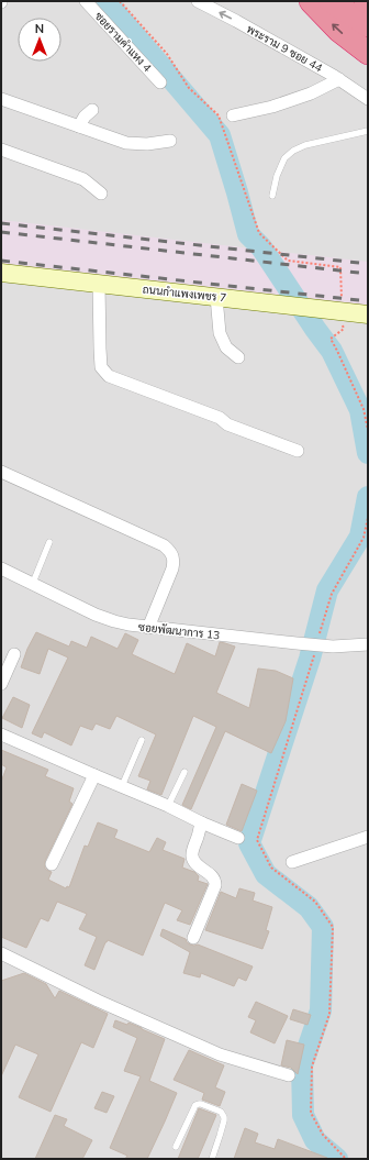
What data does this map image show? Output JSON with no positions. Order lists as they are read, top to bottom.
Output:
{
  "streets": {
    "street": [
      "ซอยรามคำแหง 4",
      "พระราม 9 ซอย 44",
      "ถนนกำแพงเพชร 7",
      "ซอยพัฒนาการ 13"
    ]
  },
  "one_way": ["พระราม 9 ซอย 44"],
  "north": "top"
}
